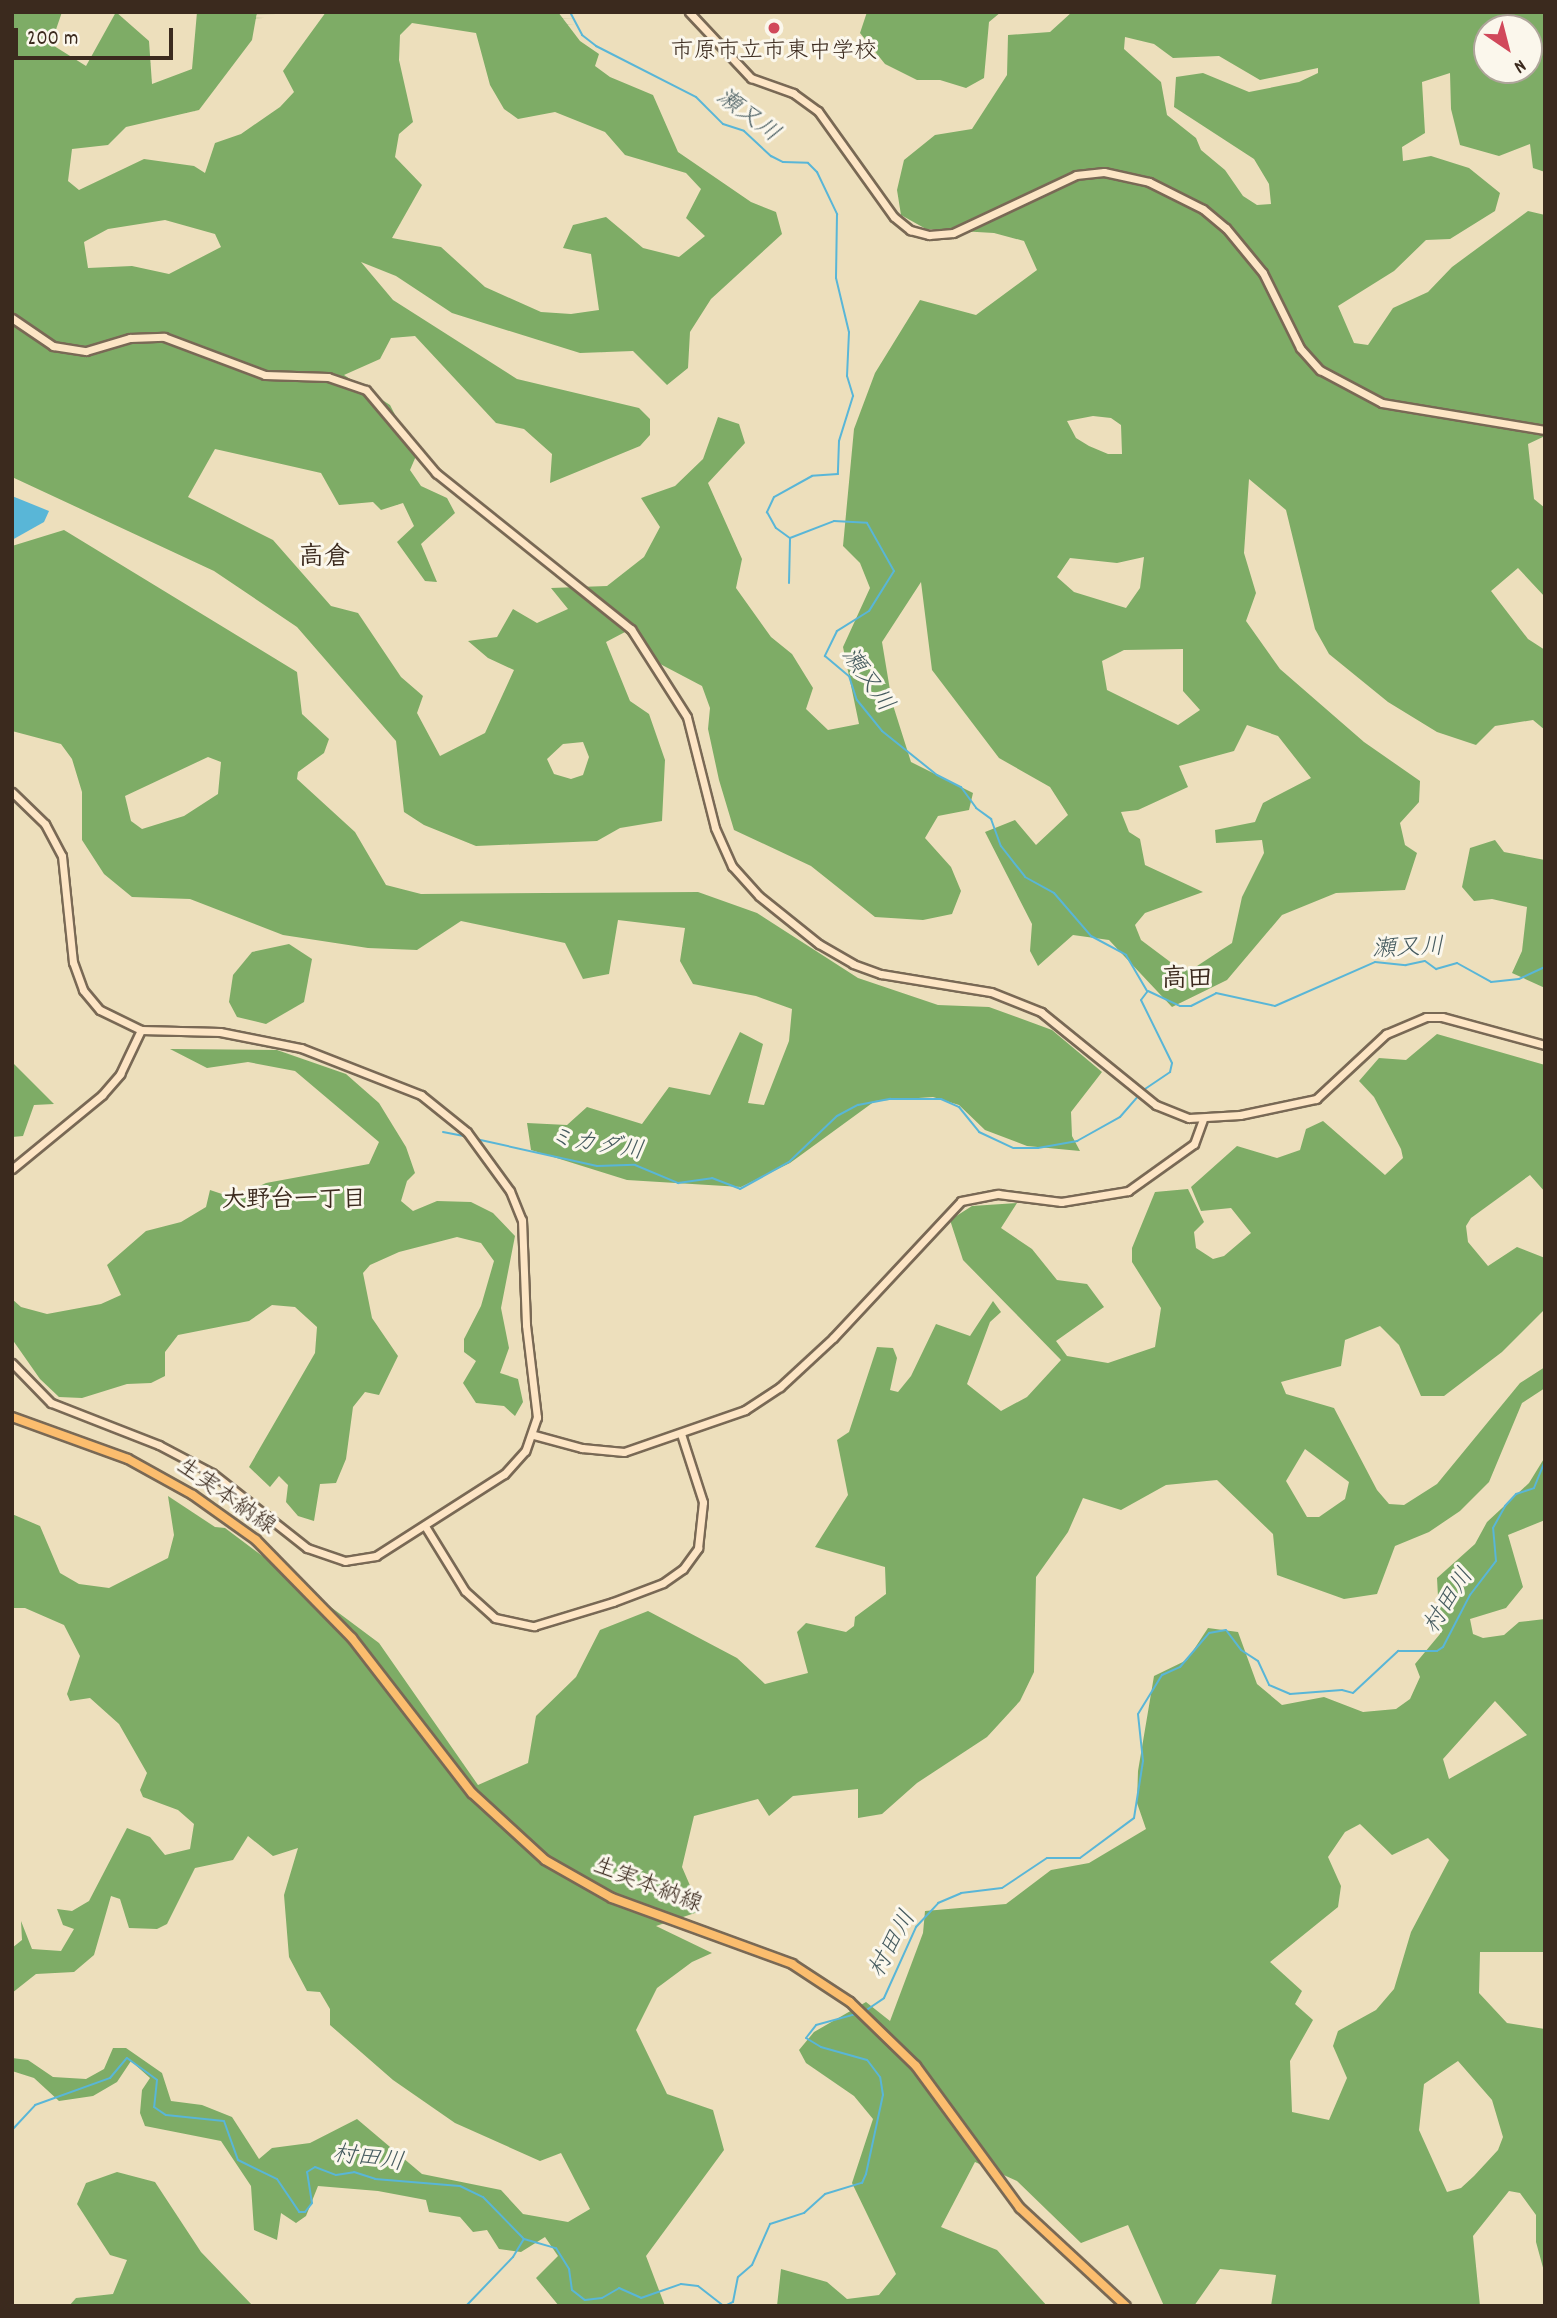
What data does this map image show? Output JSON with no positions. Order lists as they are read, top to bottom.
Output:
{
  "streets": {
    "main road": ["生実本納線"]
  },
  "districts": ["高倉", "高田", "大野台一丁目"],
  "water": ["瀬又川", "ミカダ川", "村田川"],
  "places": ["市原市立市東中学校"],
  "scale_bar": "200 m",
  "north": "bottom right"
}
